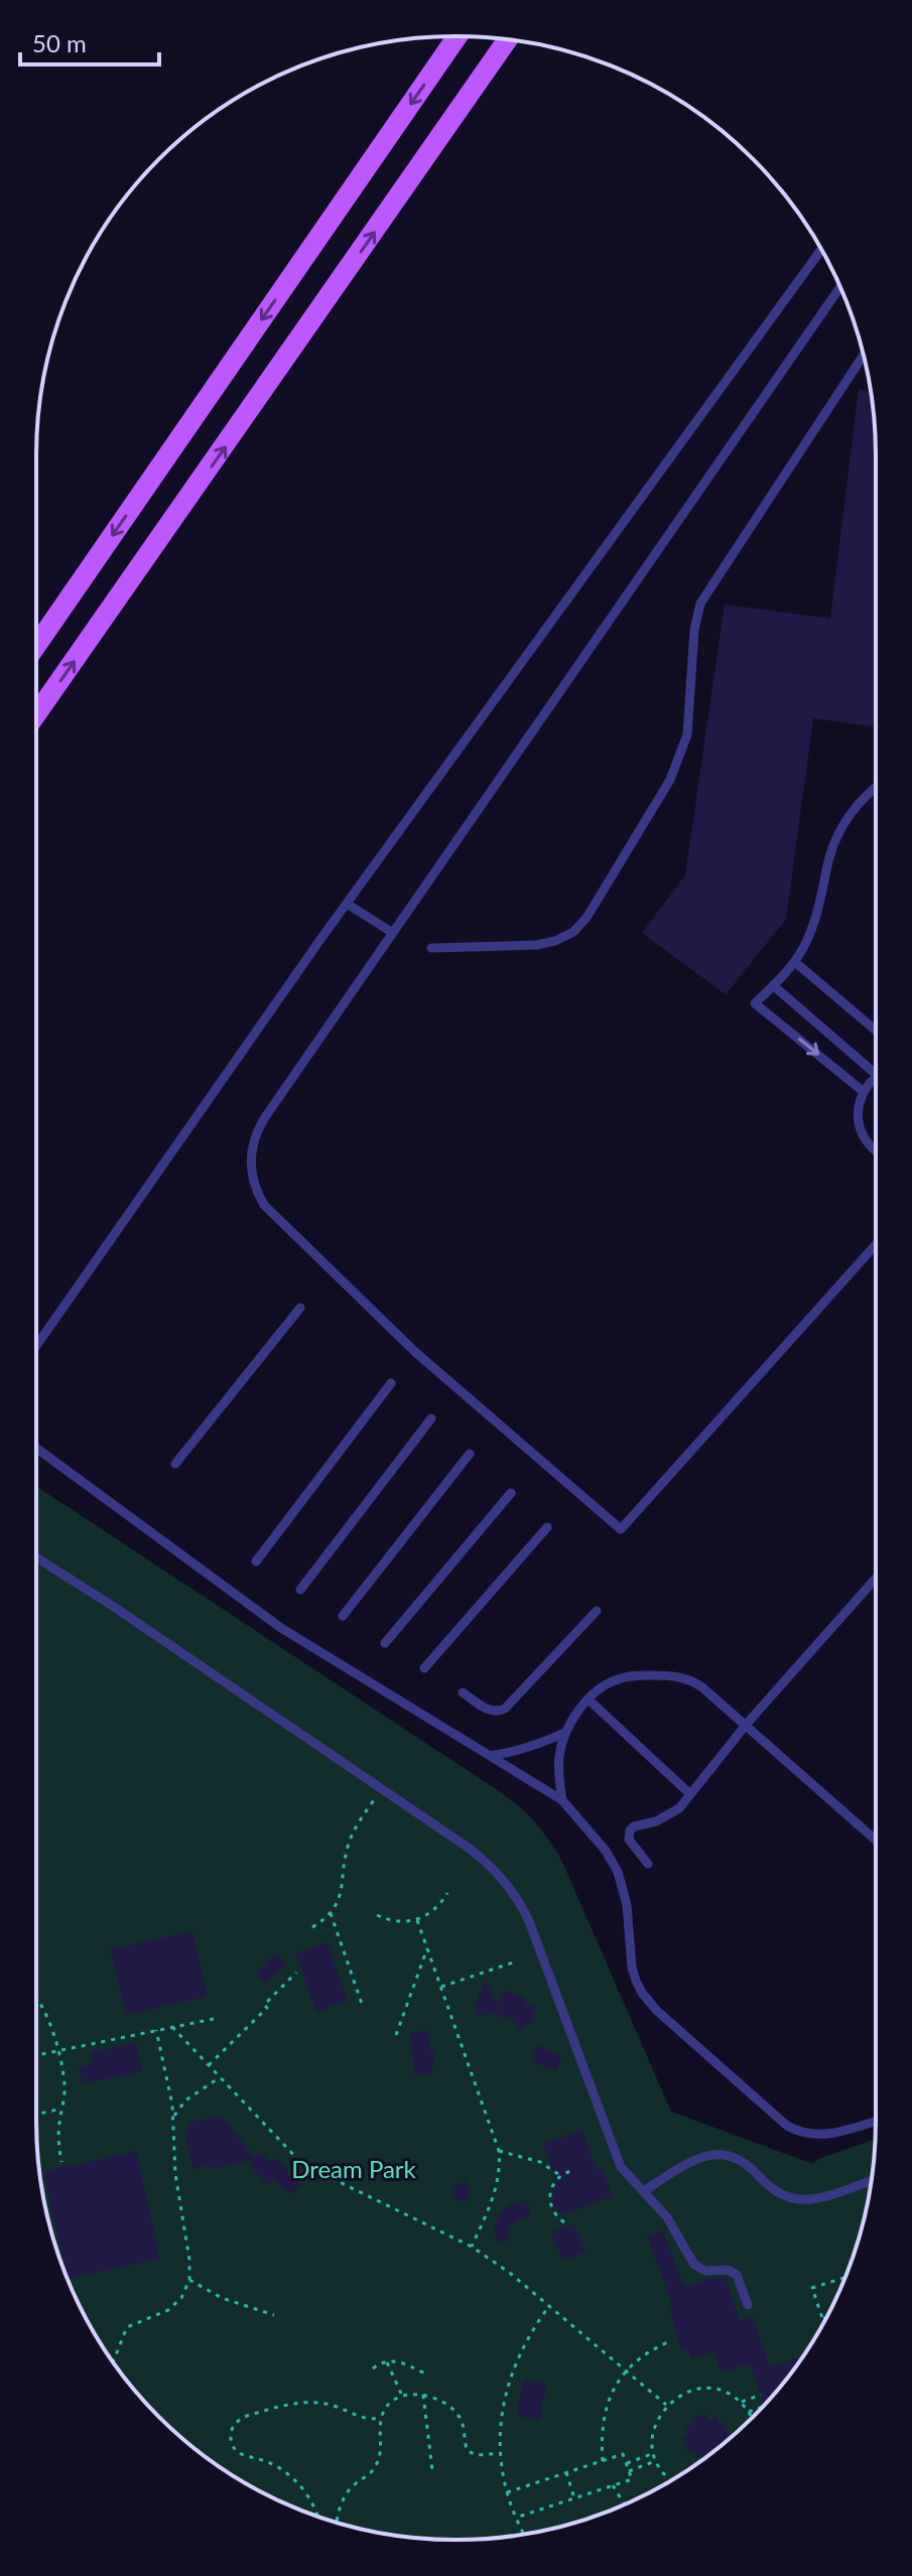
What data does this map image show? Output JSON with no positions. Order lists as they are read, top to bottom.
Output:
{
  "parks": ["Dream Park"],
  "scale_bar": "50 m"
}
